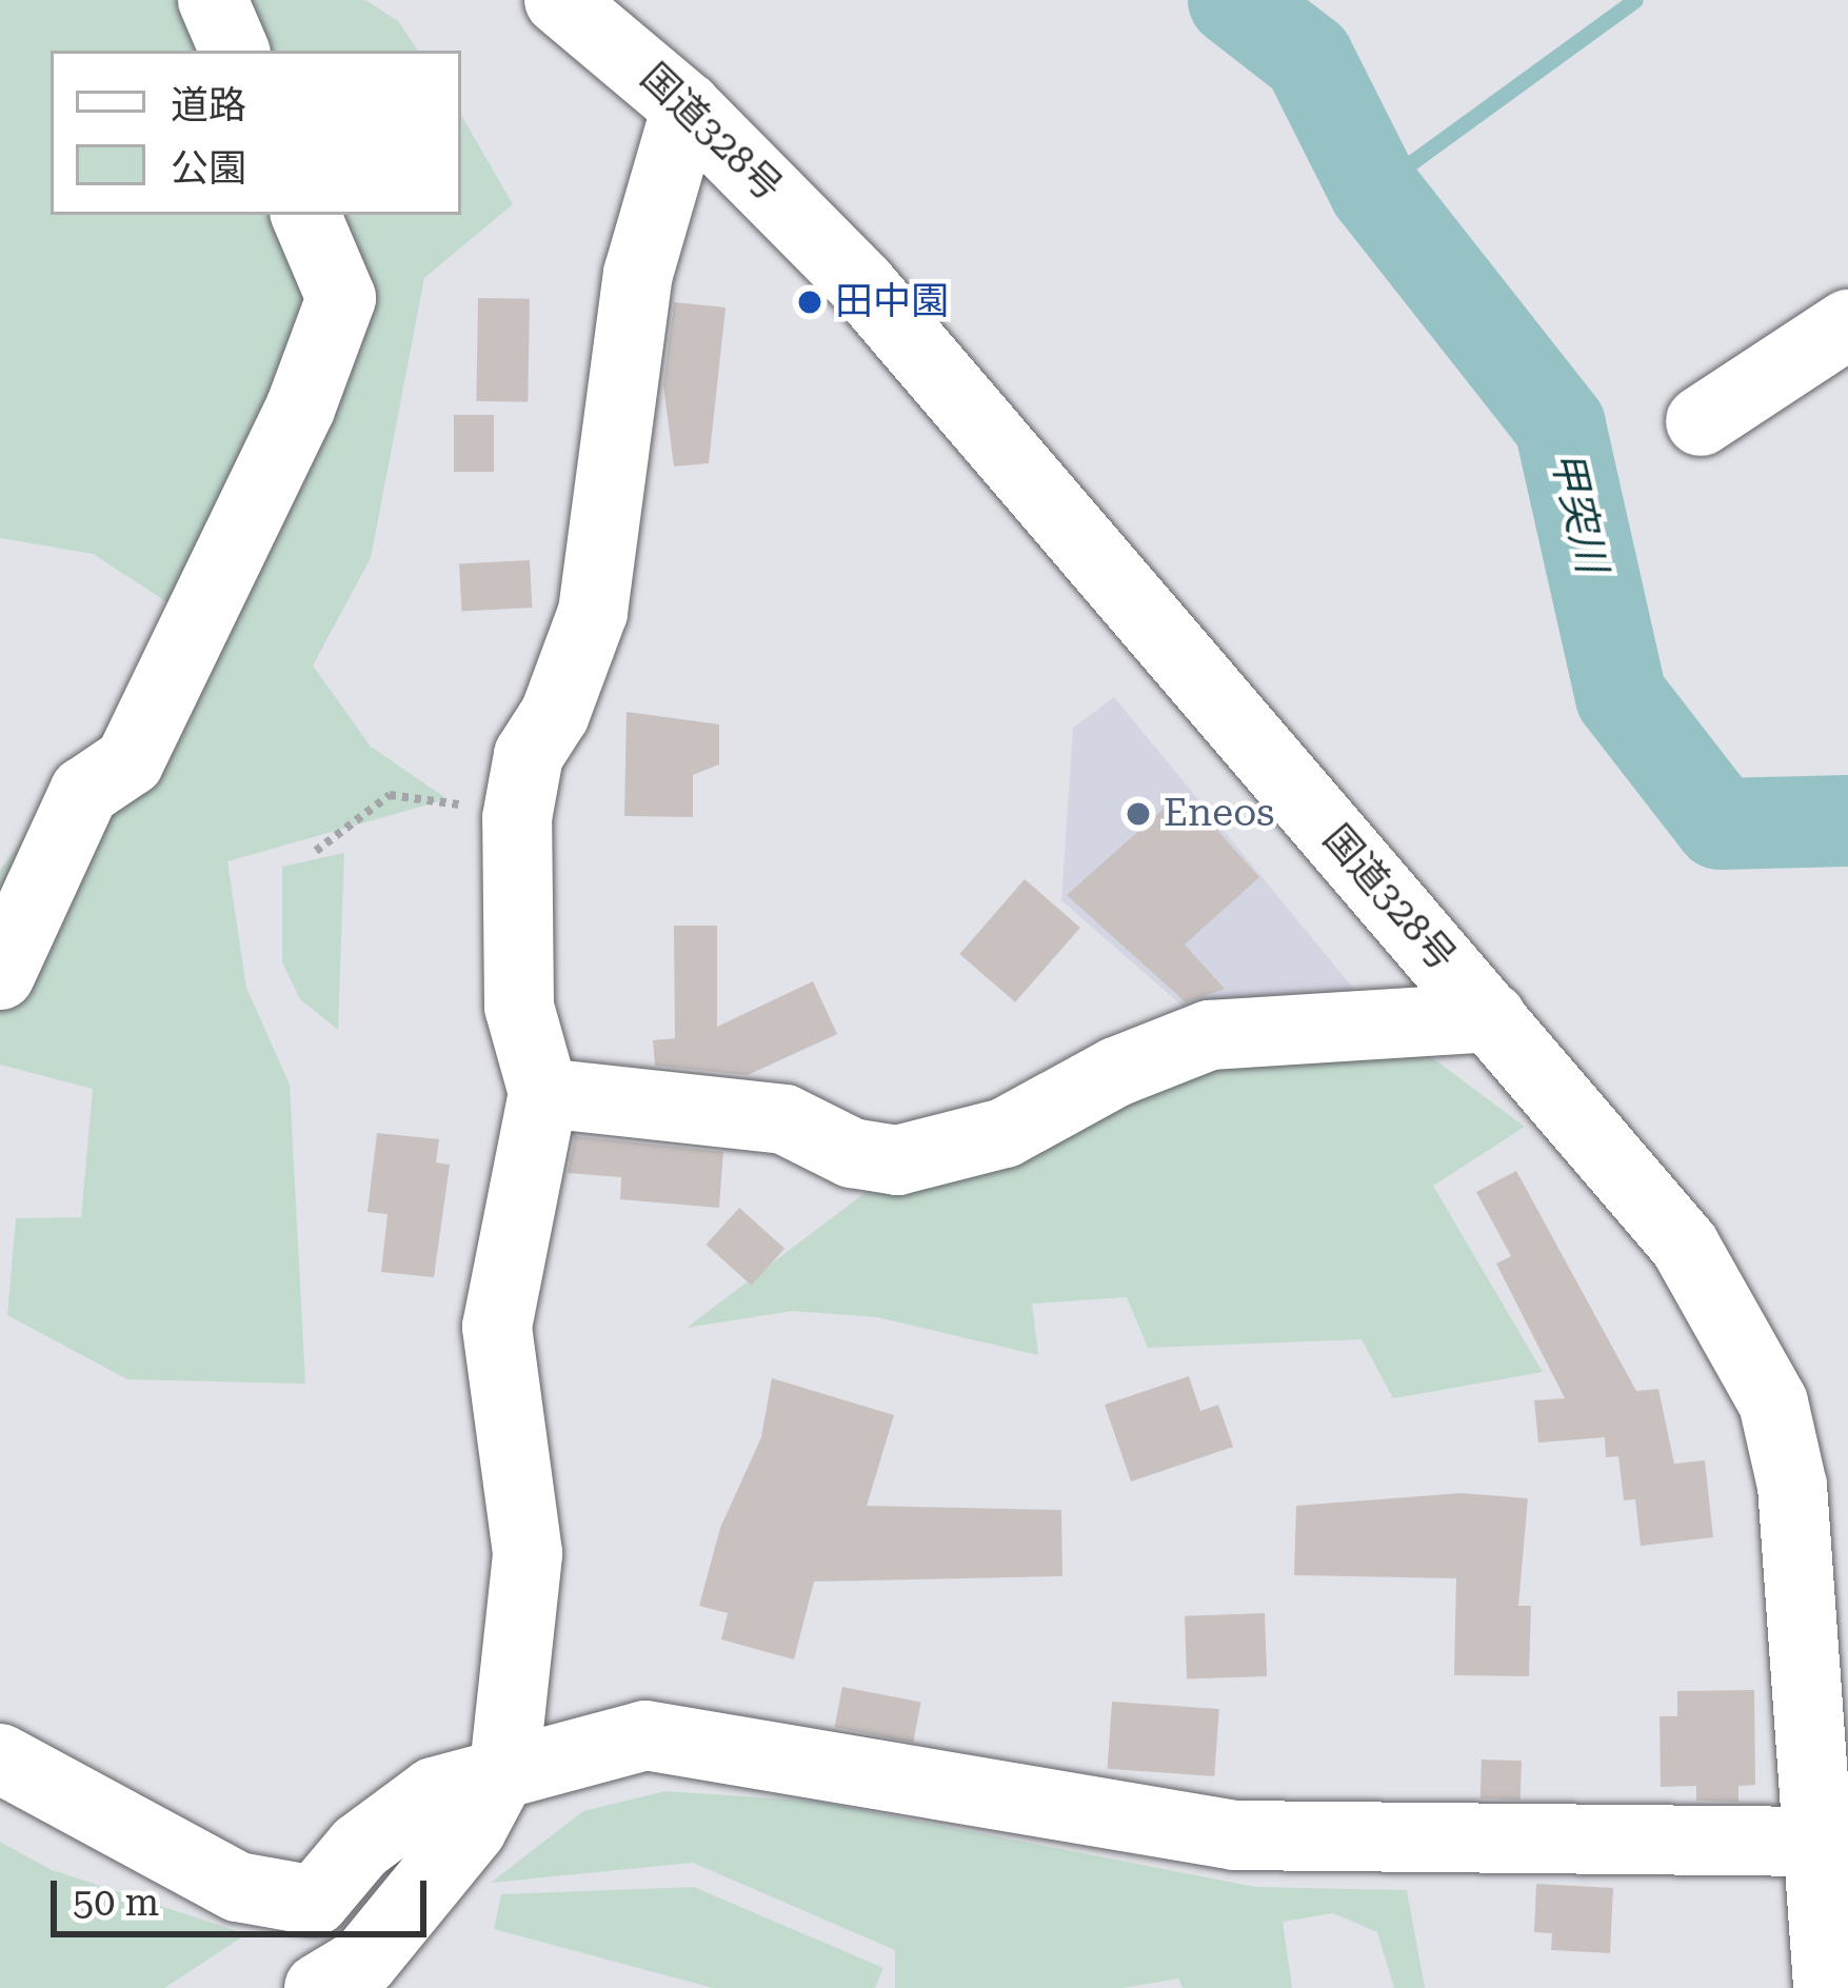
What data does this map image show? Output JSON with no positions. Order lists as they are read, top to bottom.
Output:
{
  "streets": {
    "main road": ["国道328号"]
  },
  "water": ["甲突川"],
  "places": ["田中園", "Eneos"],
  "legend": ["道路", "公園"],
  "scale_bar": "50 m"
}
